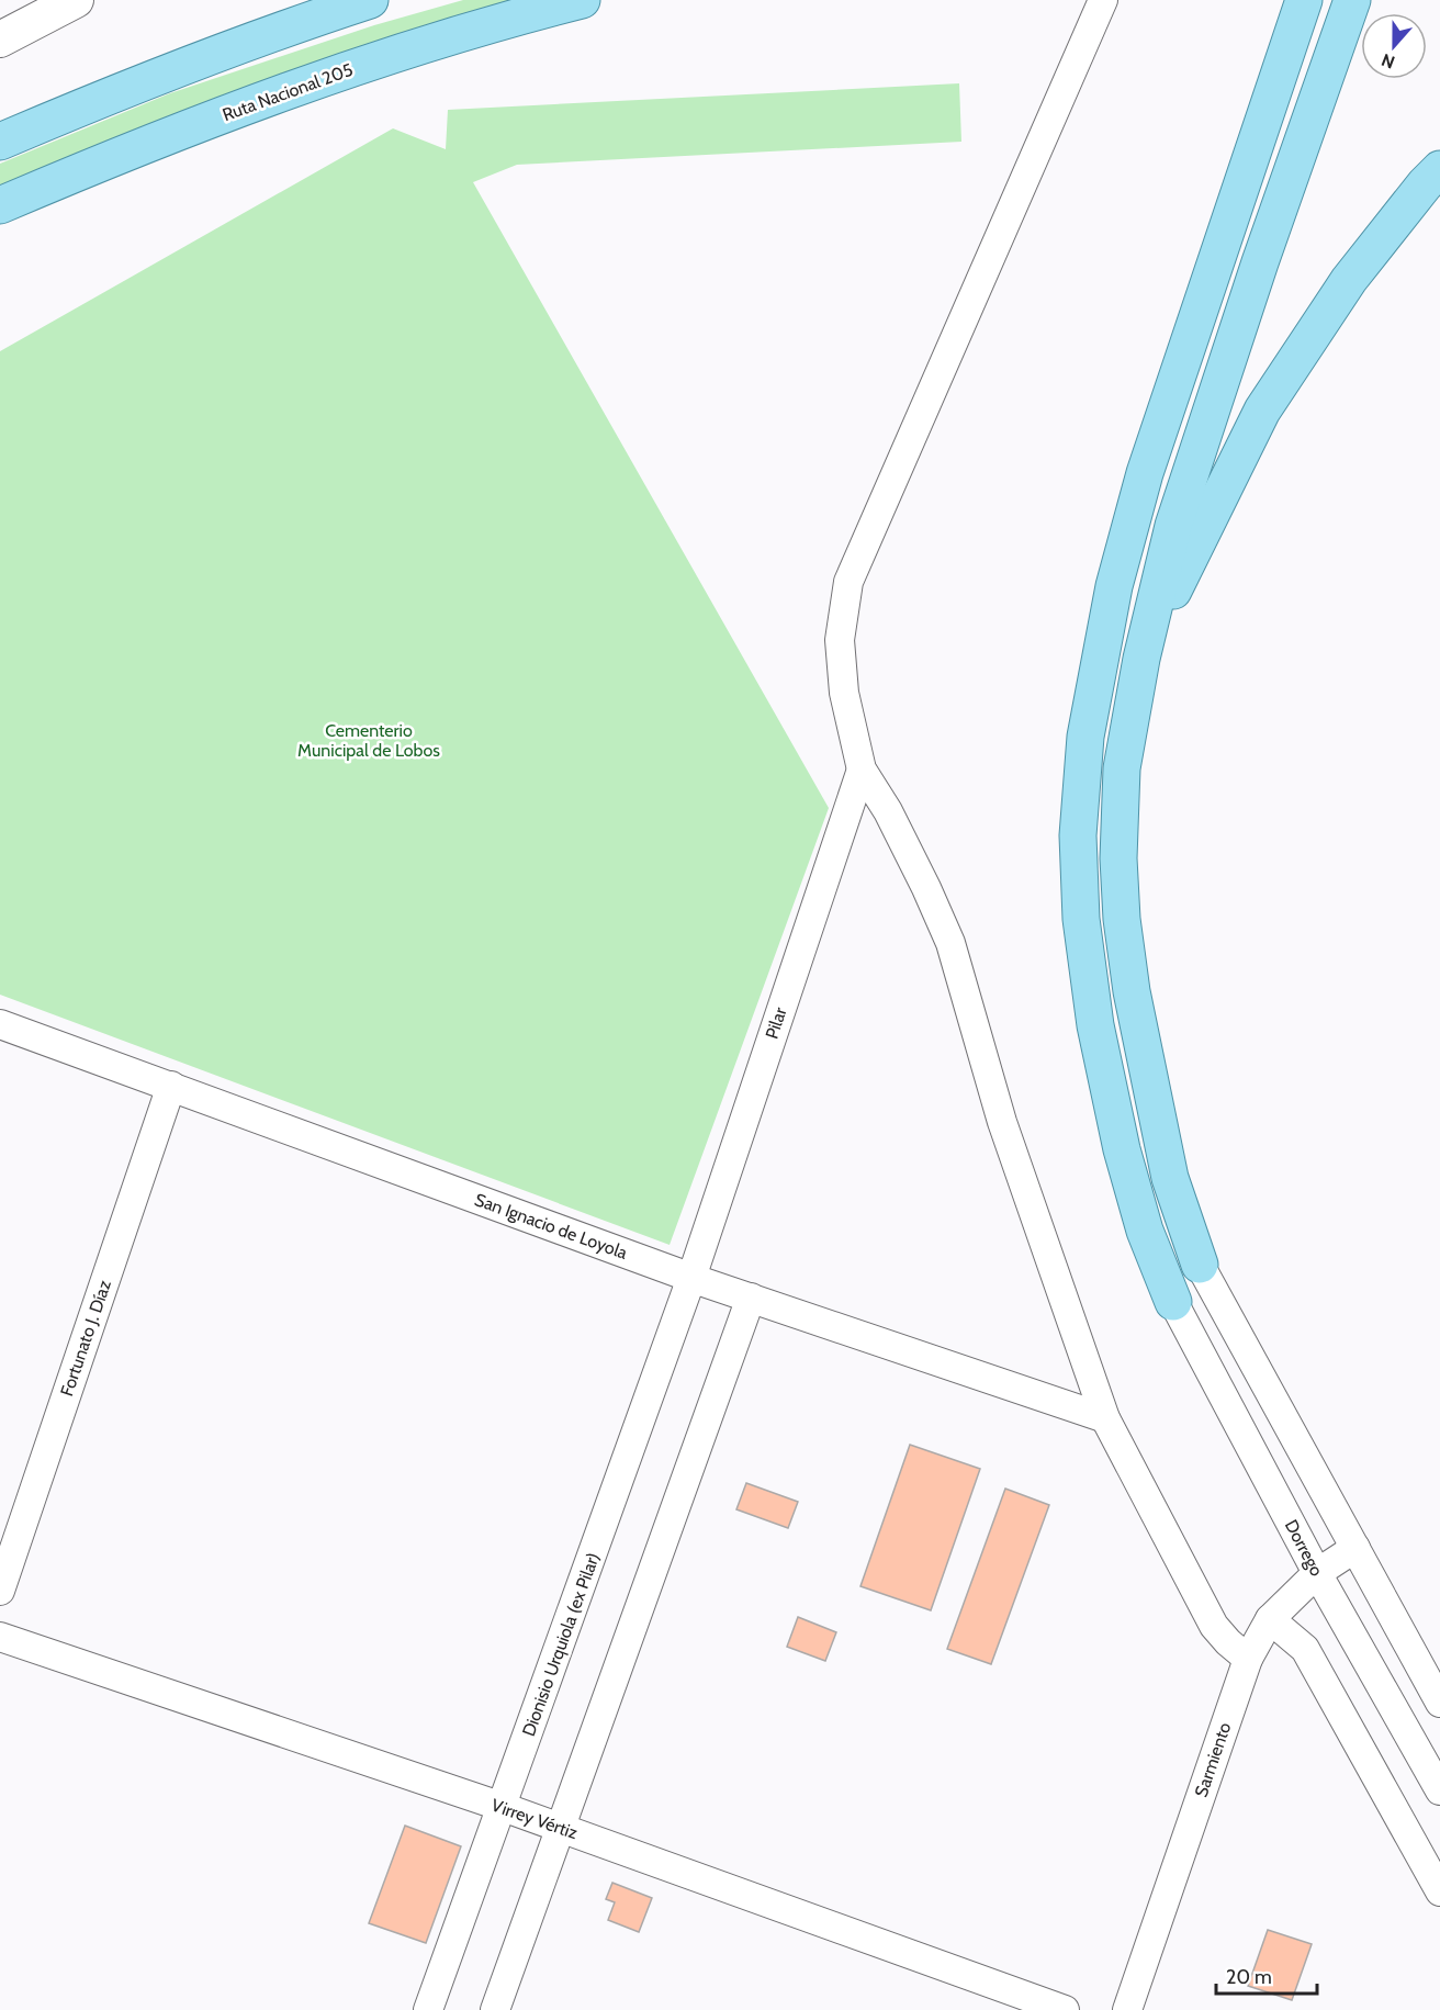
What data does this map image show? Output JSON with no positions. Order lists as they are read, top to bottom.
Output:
{
  "streets": {
    "main road": ["Ruta Nacional 205"],
    "street": [
      "Pilar",
      "San Ignacio de Loyola",
      "Fortunato J. Díaz",
      "Dorrego",
      "Dionisio Urquiola (ex Pilar)",
      "Sarmiento",
      "Virrey Vértiz"
    ]
  },
  "crossings": [
    ["Pilar", "San Ignacio de Loyola"],
    ["Pilar", "Dionisio Urquiola (ex Pilar)"],
    ["San Ignacio de Loyola", "Fortunato J. Díaz"],
    ["San Ignacio de Loyola", "Dionisio Urquiola (ex Pilar)"],
    ["Dorrego", "Sarmiento"],
    ["Dionisio Urquiola (ex Pilar)", "Virrey Vértiz"]
  ],
  "parks": ["Cementerio Municipal de Lobos"],
  "scale_bar": "20 m",
  "north": "bottom"
}
